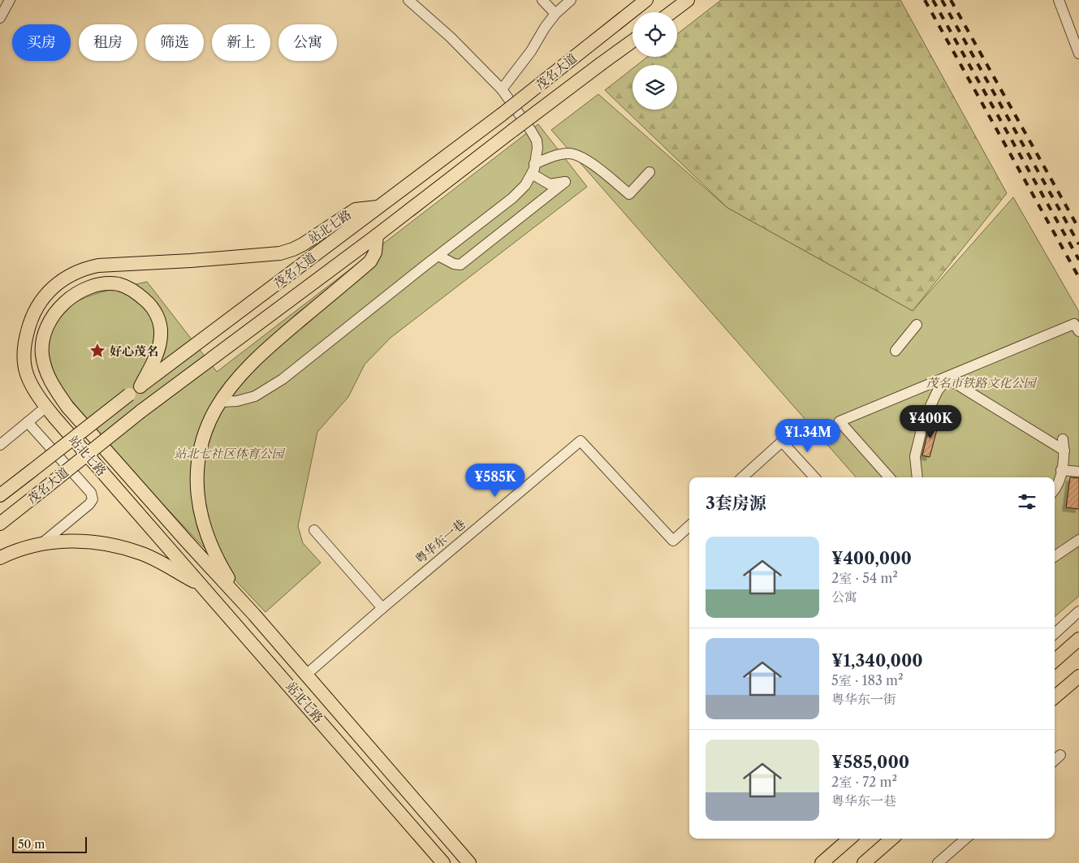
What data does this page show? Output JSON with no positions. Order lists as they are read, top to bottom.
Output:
{
  "streets": {
    "main road": ["茂名大道", "站北七路"],
    "street": ["粤华东一巷"]
  },
  "crossings": [
    ["茂名大道", "站北七路"],
    ["站北七路", "粤华东一巷"]
  ],
  "parks": ["茂名市铁路文化公园", "站北七社区体育公园"],
  "places": {
    "place": ["好心茂名"]
  },
  "scale_bar": "50 m",
  "page": {
    "chip": [
      "买房",
      "租房",
      "筛选",
      "新上",
      "公寓"
    ],
    "price": ["¥400K", "¥1.34M", "¥585K"],
    "heading": "3套房源",
    "list": [
      {
        "name": "¥400,000",
        "note": "2室 · 54 m² · 公寓"
      },
      {
        "name": "¥1,340,000",
        "note": "5室 · 183 m² · 粤华东一街"
      },
      {
        "name": "¥585,000",
        "note": "2室 · 72 m² · 粤华东一巷"
      }
    ],
    "scale": "50 m"
  }
}
